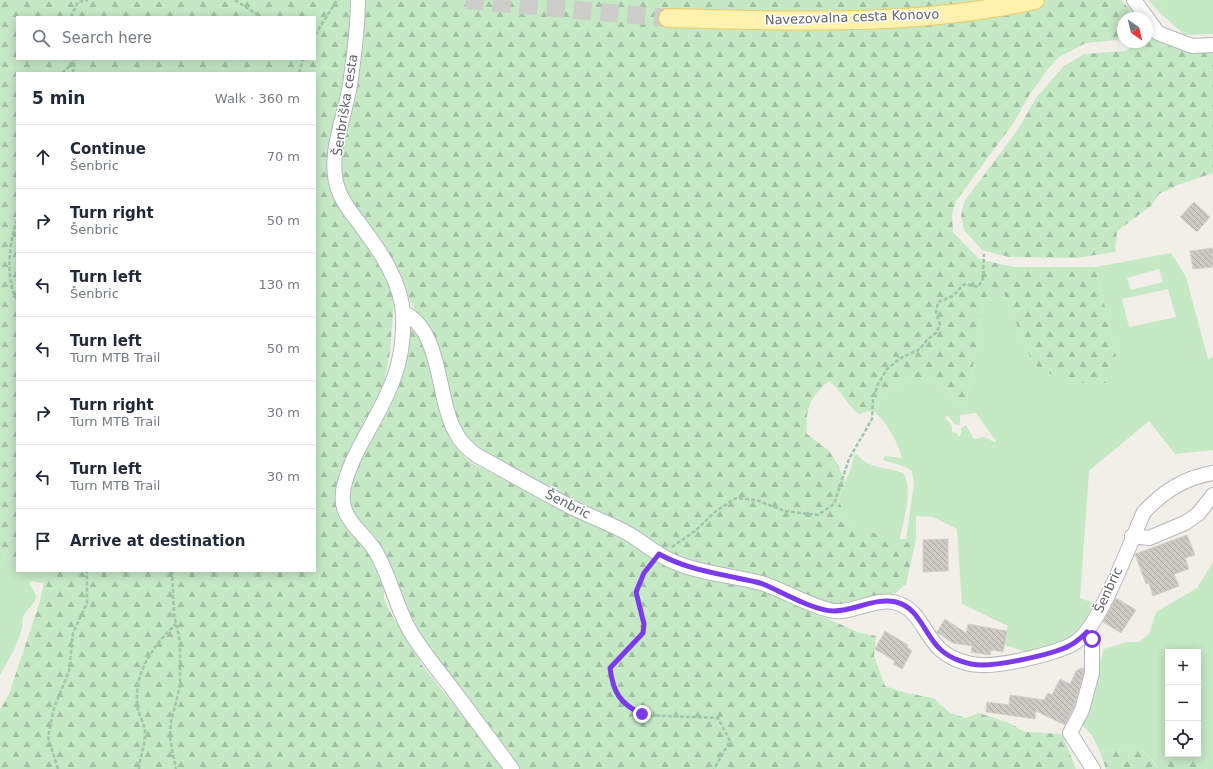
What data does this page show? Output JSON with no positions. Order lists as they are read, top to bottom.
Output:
{
  "streets": {
    "main road": ["Navezovalna cesta Konovo"],
    "street": ["Šenbriška cesta", "Šenbric"]
  },
  "crossings": [
    ["Šenbriška cesta", "Šenbric"]
  ],
  "north": "bottom right",
  "page": {
    "search": "Search here",
    "heading": ["5 min", "Walk · 360 m"],
    "list": [
      ["Continue", "Šenbric", "70 m"],
      ["Turn right", "Šenbric", "50 m"],
      ["Turn left", "Šenbric", "130 m"],
      ["Turn left", "Turn MTB Trail", "50 m"],
      ["Turn right", "Turn MTB Trail", "30 m"],
      ["Turn left", "Turn MTB Trail", "30 m"],
      "Arrive at destination"
    ],
    "map_buttons": ["+", "−"]
  }
}
